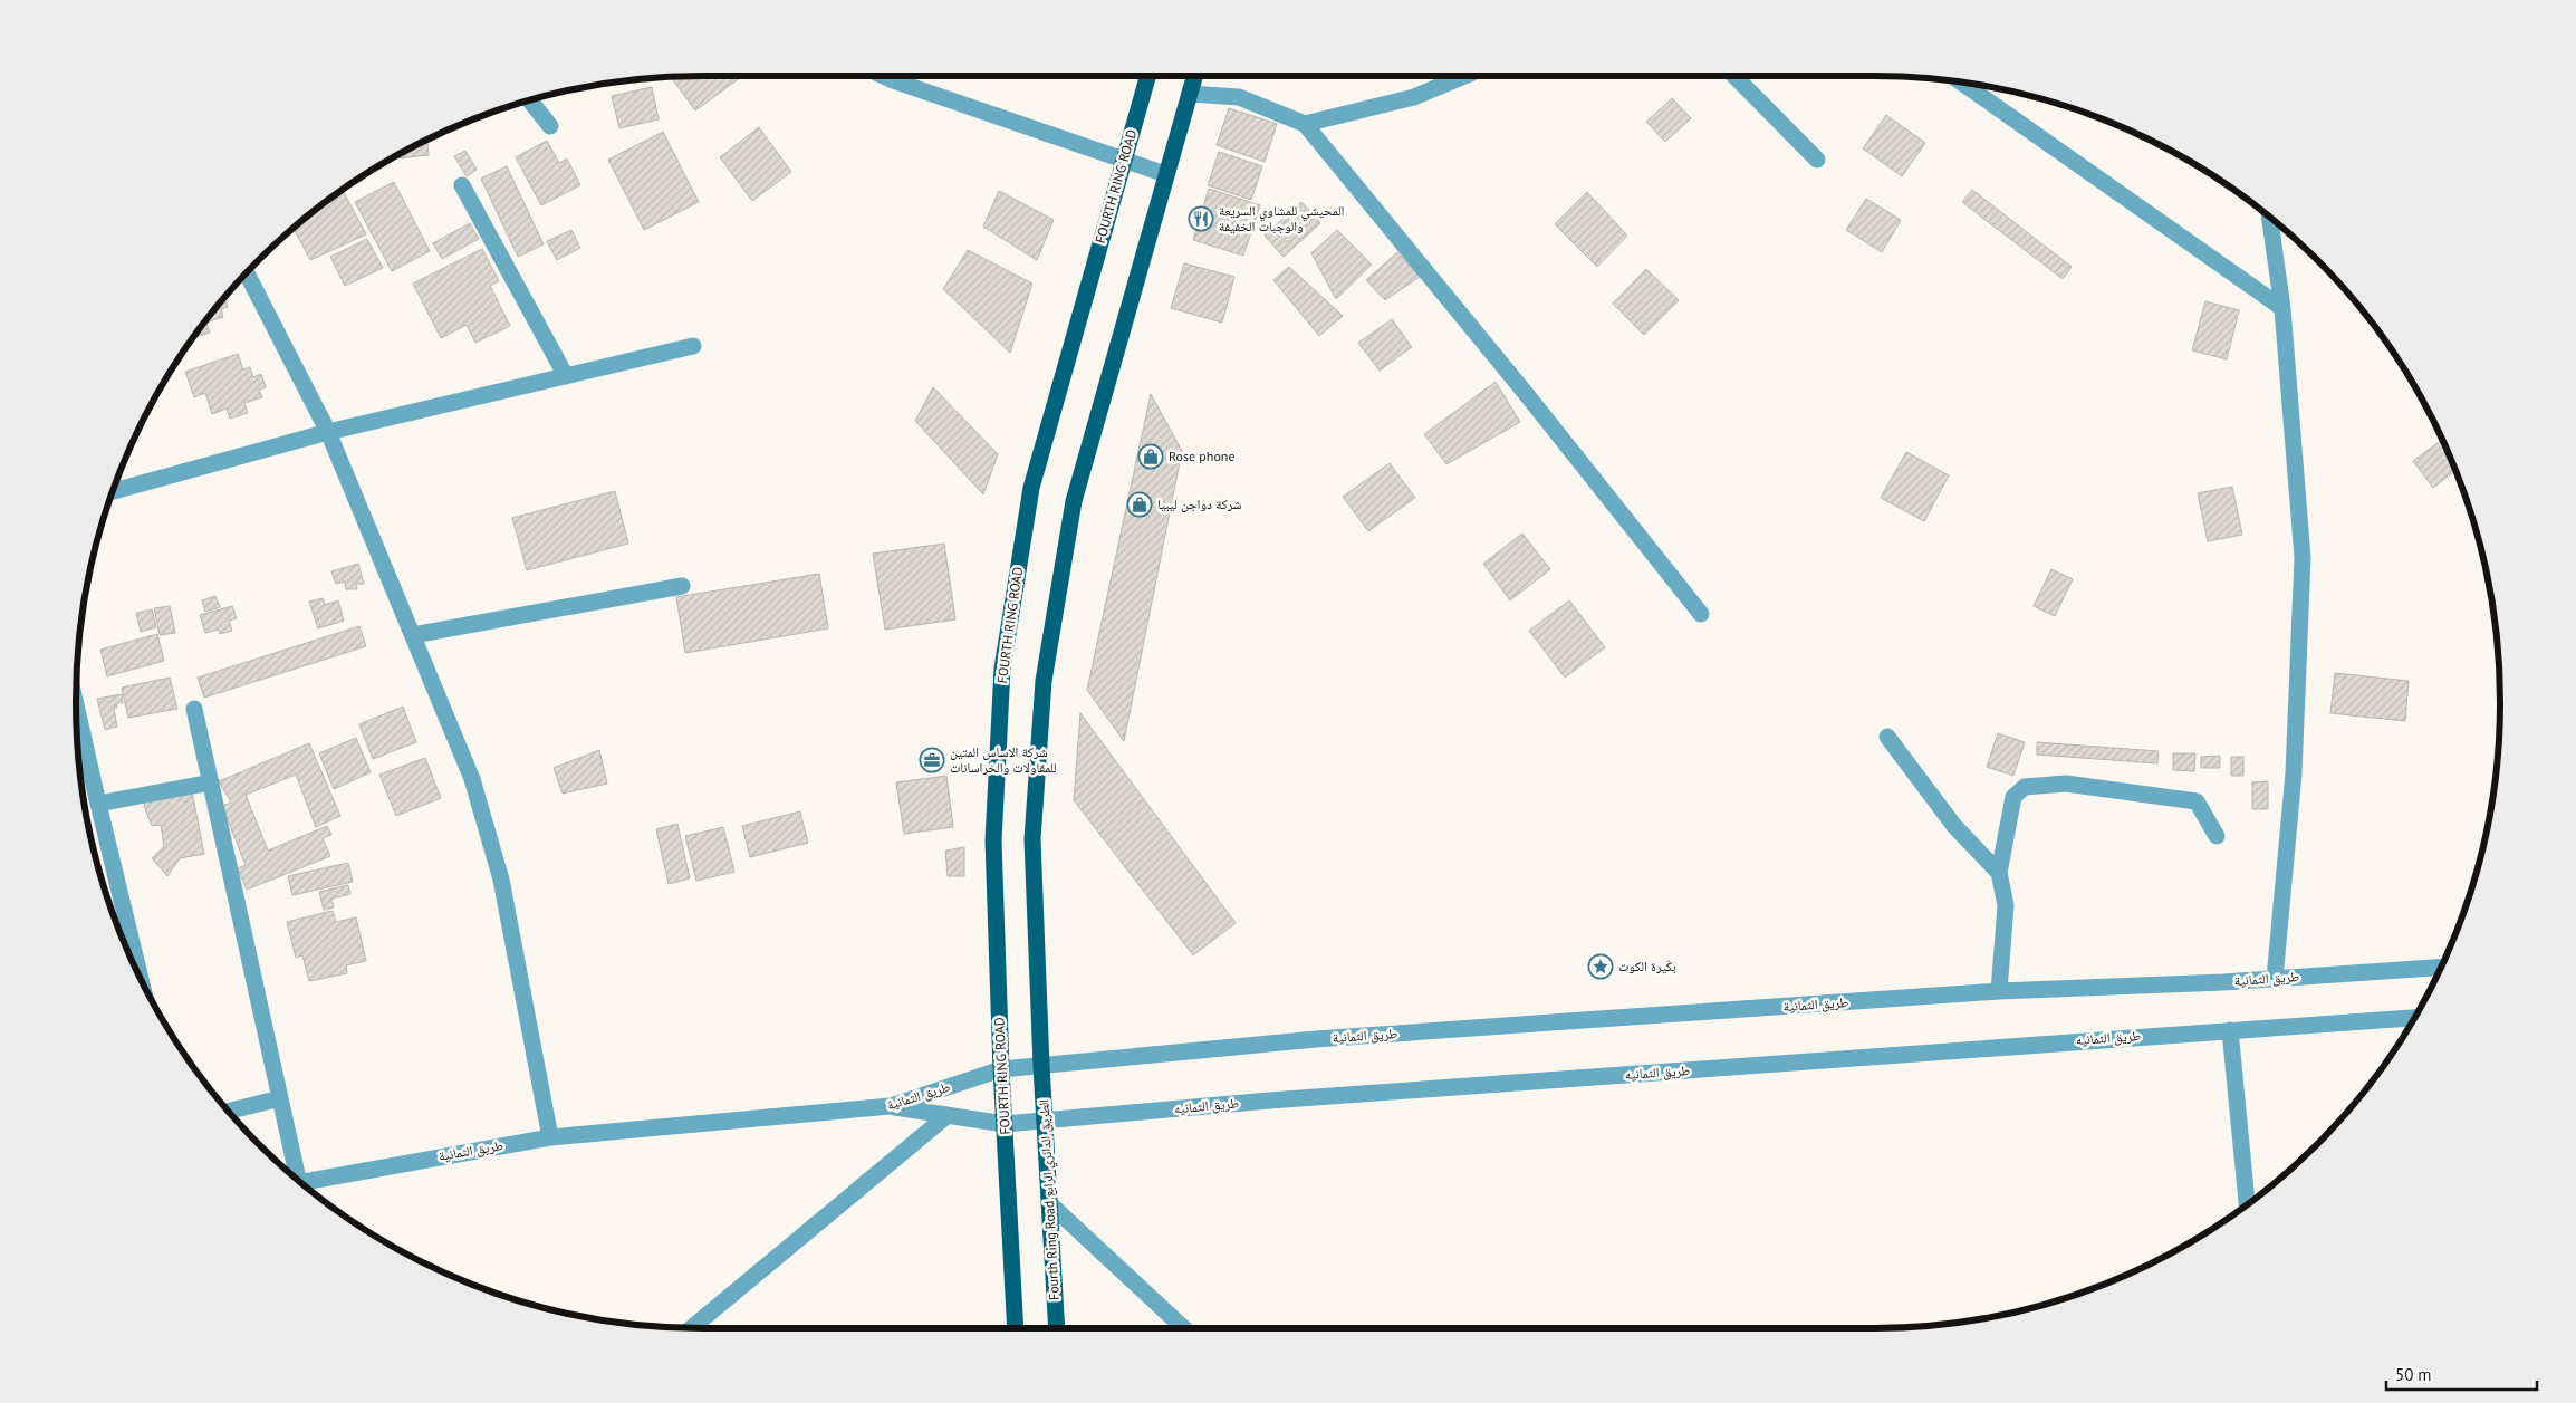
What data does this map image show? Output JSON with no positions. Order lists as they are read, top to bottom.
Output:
{
  "streets": {
    "main road": ["FOURTH RING ROAD", "Fourth Ring Road الطريق الدائري الرابع"],
    "street": ["طريق الثمانية", "طريق الثمانيه"]
  },
  "crossings": [
    ["FOURTH RING ROAD", "طريق الثمانية"],
    ["FOURTH RING ROAD", "طريق الثمانيه"],
    ["طريق الثمانية", "طريق الثمانيه"],
    ["طريق الثمانية", "Fourth Ring Road الطريق الدائري الرابع"],
    ["طريق الثمانيه", "Fourth Ring Road الطريق الدائري الرابع"]
  ],
  "places": {
    "restaurant": ["المحيشي للمشاوي السريعة والوجبات الخفيفة"],
    "shop": ["Rose phone", "شركة دواجن ليبيا"],
    "office": ["شركة الاساس المتين للمقاولات والخراسانات"],
    "place": ["بكّيرة الكوت"]
  },
  "scale_bar": "50 m"
}
